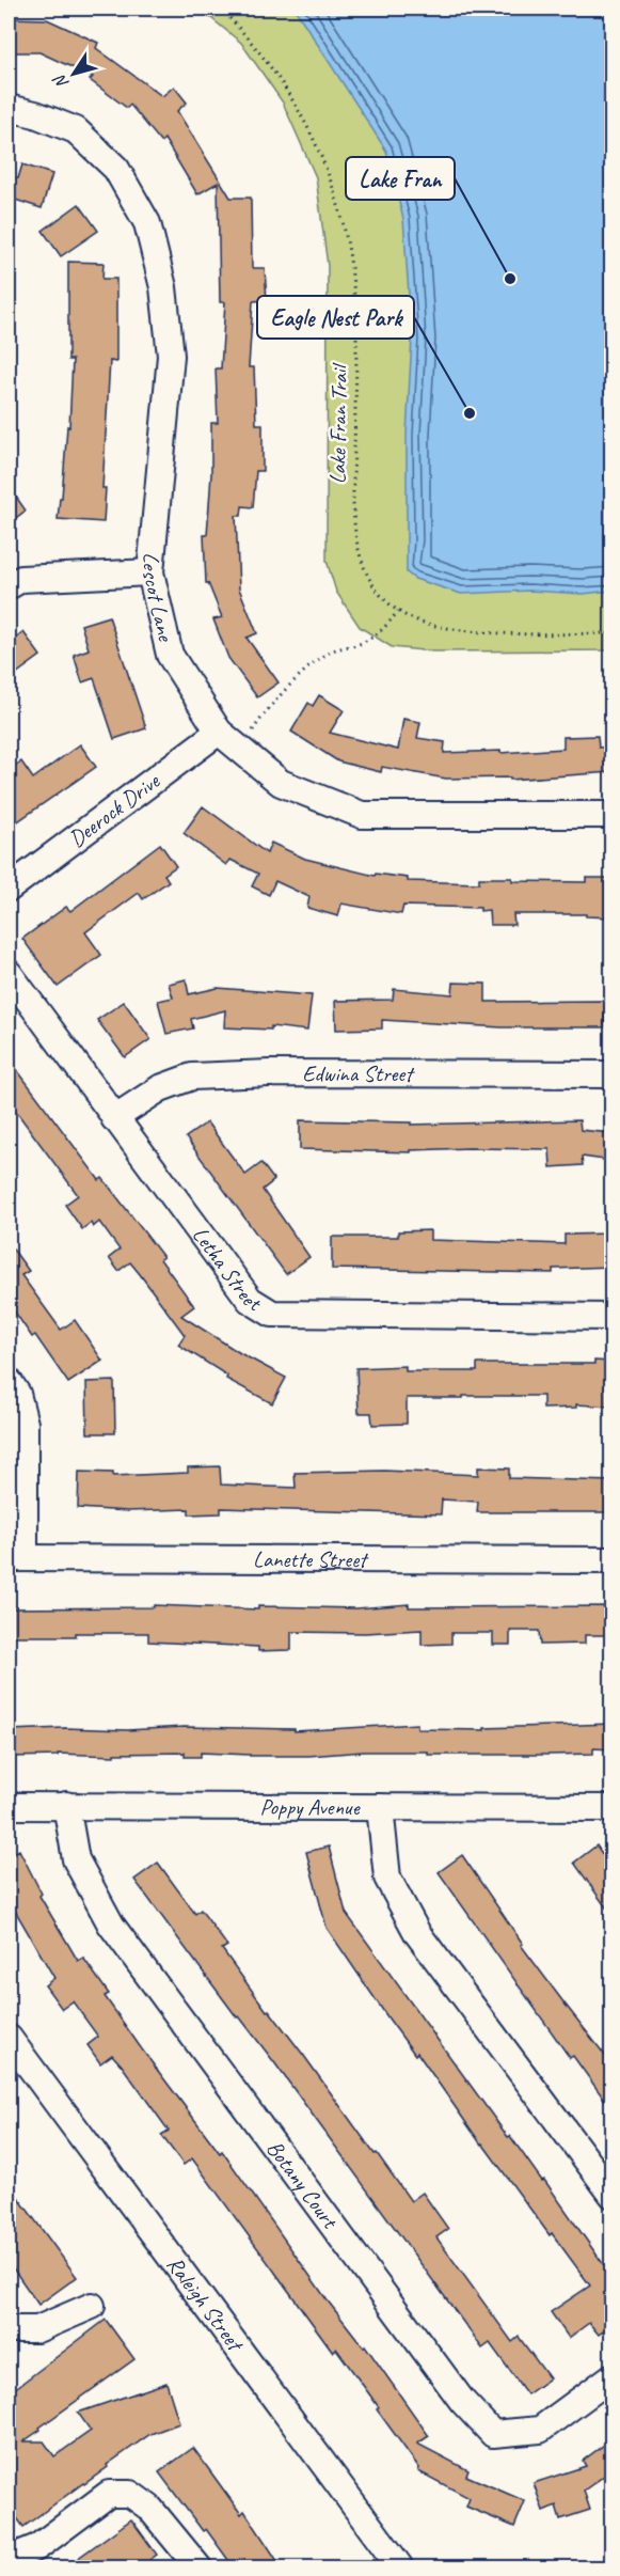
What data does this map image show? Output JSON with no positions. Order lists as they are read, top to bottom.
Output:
{
  "streets": {
    "street": [
      "Lescot Lane",
      "Deerock Drive",
      "Edwina Street",
      "Letha Street",
      "Lanette Street",
      "Poppy Avenue",
      "Botany Court",
      "Raleigh Street"
    ],
    "path": ["Lake Fran Trail"]
  },
  "crossings": [
    ["Lescot Lane", "Deerock Drive"],
    ["Edwina Street", "Letha Street"],
    ["Poppy Avenue", "Botany Court"]
  ],
  "places": ["Lake Fran", "Eagle Nest Park"],
  "north": "bottom left"
}
